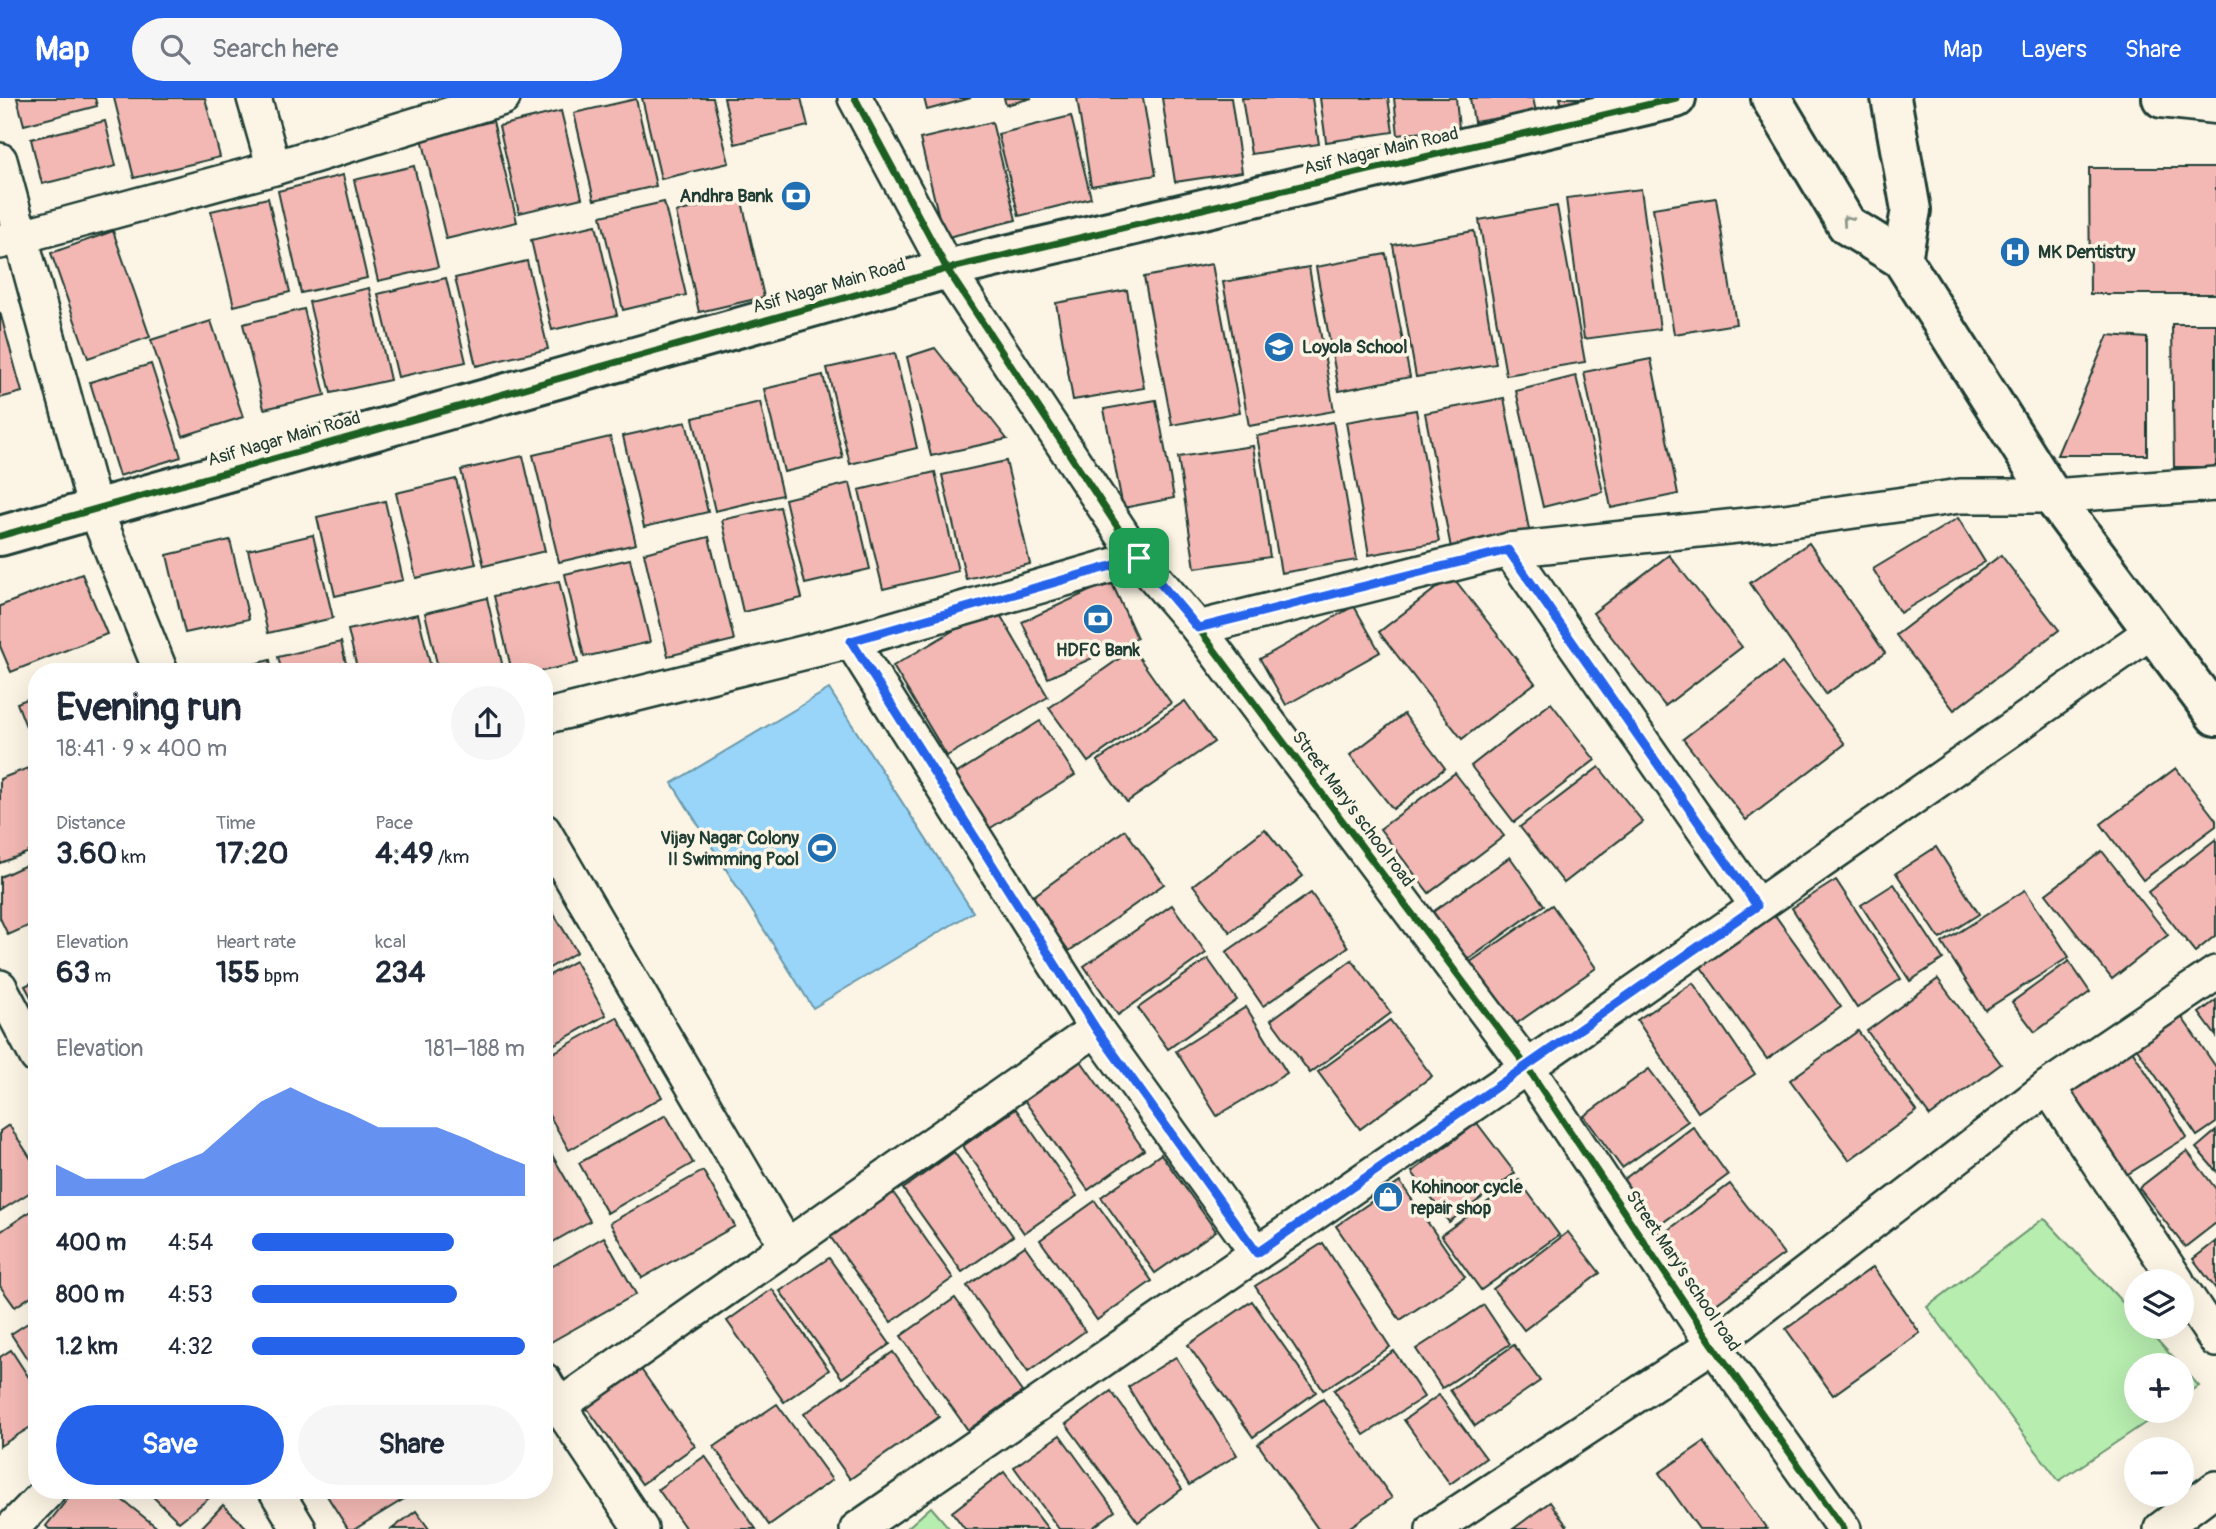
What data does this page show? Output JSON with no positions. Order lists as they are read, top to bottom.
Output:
{
  "streets": {
    "street": ["Asif Nagar Main Road", "Street Mary's school road"]
  },
  "crossings": [
    ["Asif Nagar Main Road", "Street Mary's school road"]
  ],
  "places": {
    "bank": ["Andhra Bank", "HDFC Bank"],
    "hospital": ["MK Dentistry"],
    "school or university": ["Loyola School"],
    "sports": ["Vijay Nagar Colony II Swimming Pool"],
    "shop": ["Kohinoor cycle repair shop"]
  },
  "page": {
    "header": "Map",
    "search": "Search here",
    "nav": ["Map", "Layers", "Share"],
    "heading": ["Evening run", "18:41 · 9 × 400 m"],
    "stats": [
      ["Distance", "3.60 km"],
      ["Time", "17:20"],
      ["Pace", "4:49 /km"],
      ["Elevation", "63 m"],
      ["Heart rate", "155 bpm"],
      ["kcal", "234"]
    ],
    "chart": ["Elevation", "181–188 m"],
    "list": [
      {
        "name": "400 m",
        "note": "4:54"
      },
      {
        "name": "800 m",
        "note": "4:53"
      },
      {
        "name": "1.2 km",
        "note": "4:32"
      }
    ],
    "map_buttons": ["+", "−"],
    "buttons": ["Save", "Share"]
  }
}
